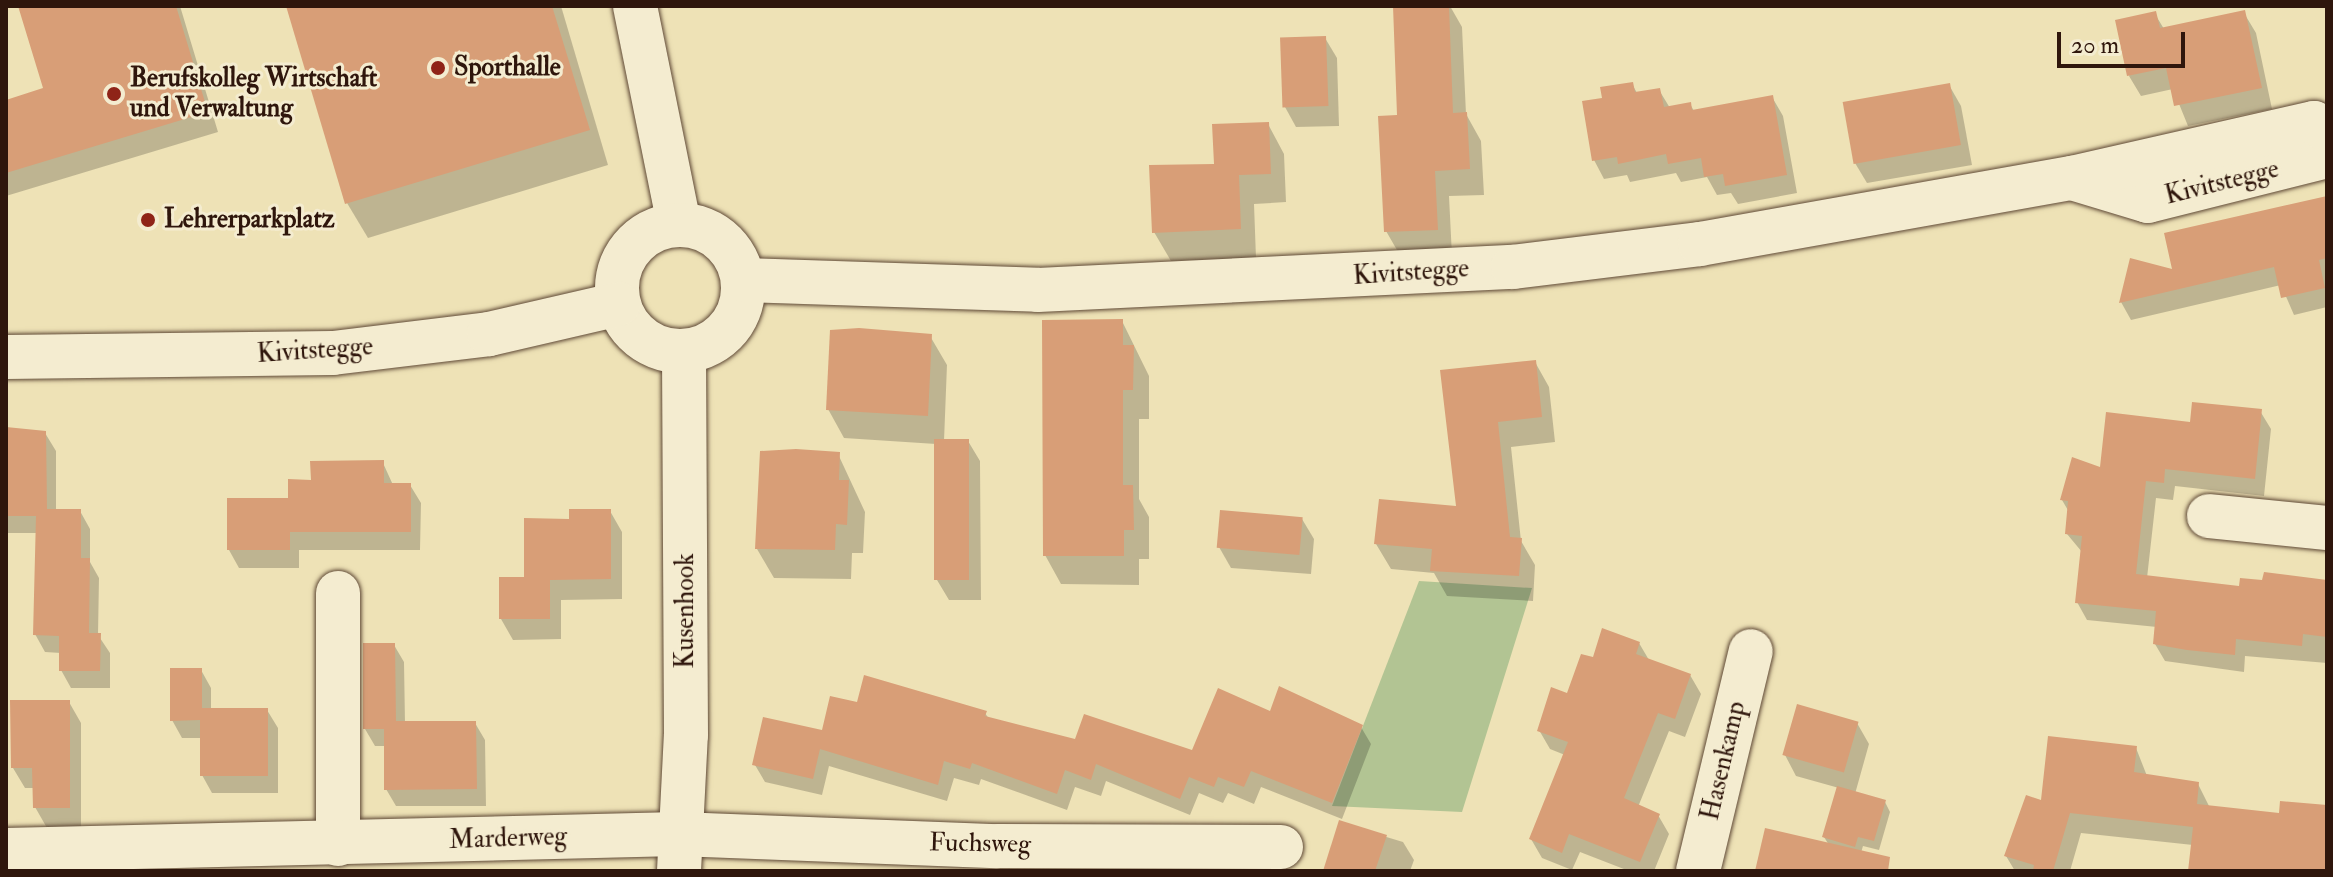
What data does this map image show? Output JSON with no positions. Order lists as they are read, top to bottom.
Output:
{
  "streets": {
    "street": [
      "Kivitstegge",
      "Kusenhook",
      "Hasenkamp",
      "Marderweg",
      "Fuchsweg"
    ]
  },
  "crossings": [
    ["Kivitstegge", "Kusenhook"],
    ["Kusenhook", "Marderweg"],
    ["Kusenhook", "Fuchsweg"],
    ["Marderweg", "Fuchsweg"]
  ],
  "places": ["Sporthalle", "Berufskolleg Wirtschaft und Verwaltung", "Lehrerparkplatz"],
  "scale_bar": "20 m"
}
